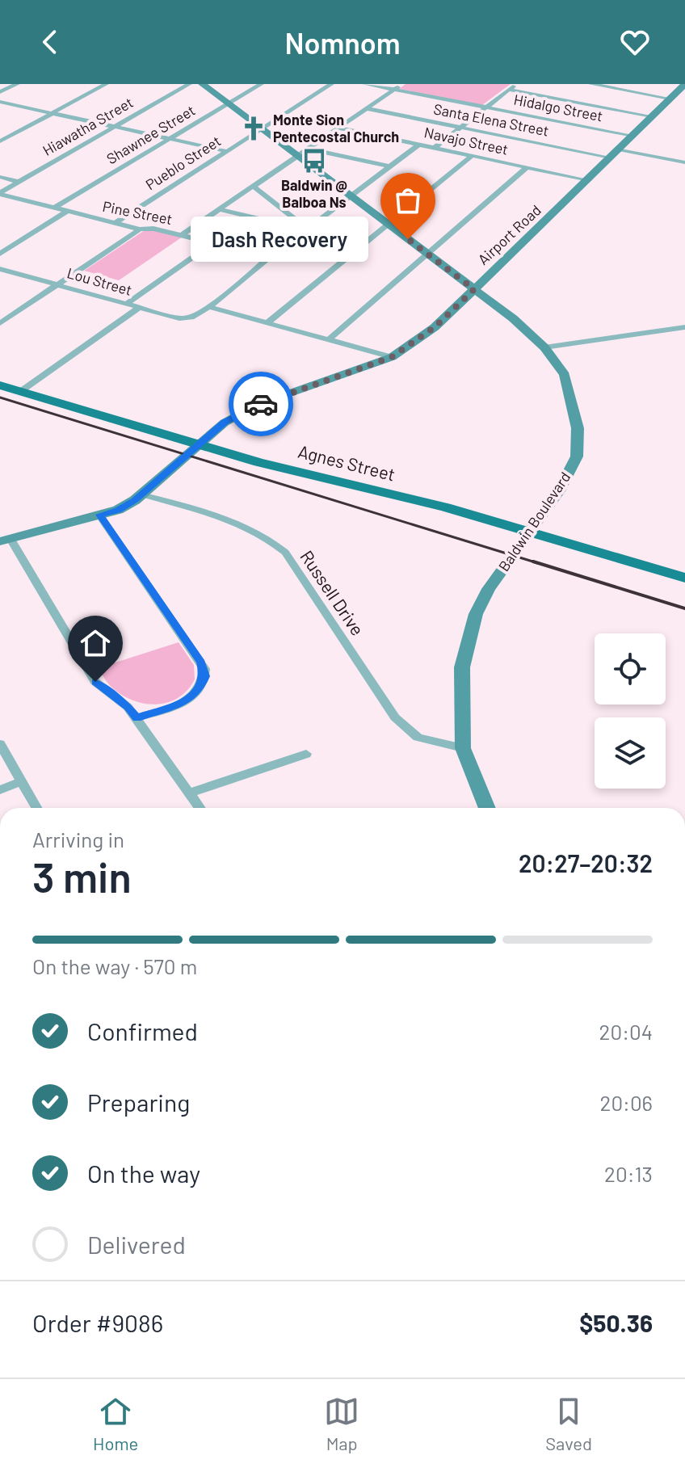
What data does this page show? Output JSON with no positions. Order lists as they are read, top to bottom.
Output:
{
  "streets": {
    "main road": ["Airport Road", "Agnes Street", "Baldwin Boulevard"],
    "street": [
      "Hidalgo Street",
      "Santa Elena Street",
      "Hiawatha Street",
      "Shawnee Street",
      "Navajo Street",
      "Pueblo Street",
      "Pine Street",
      "Lou Street",
      "Russell Drive"
    ]
  },
  "crossings": [
    ["Hidalgo Street", "Airport Road"],
    ["Santa Elena Street", "Airport Road"],
    ["Hiawatha Street", "Pine Street"],
    ["Shawnee Street", "Pine Street"],
    ["Shawnee Street", "Baldwin Boulevard"],
    ["Navajo Street", "Airport Road"],
    ["Pueblo Street", "Pine Street"],
    ["Pueblo Street", "Baldwin Boulevard"],
    ["Airport Road", "Agnes Street"],
    ["Airport Road", "Baldwin Boulevard"],
    ["Airport Road", "Russell Drive"],
    ["Agnes Street", "Baldwin Boulevard"],
    ["Baldwin Boulevard", "Russell Drive"]
  ],
  "places": {
    "church": ["Monte Sion Pentecostal Church"],
    "bus stop": ["Baldwin @ Balboa Ns"],
    "other": ["Dash Recovery"]
  },
  "page": {
    "header": "Nomnom",
    "bubble": "Dash Recovery",
    "heading": ["3 min", "Arriving in", "20:27–20:32"],
    "panel": ["Order #9086", "$50.36"],
    "bar": "On the way · 570 m",
    "list": [
      ["Confirmed", "20:04"],
      ["Preparing", "20:06"],
      ["On the way", "20:13"],
      "Delivered"
    ],
    "tabs": ["Home", "Map", "Saved"]
  }
}
